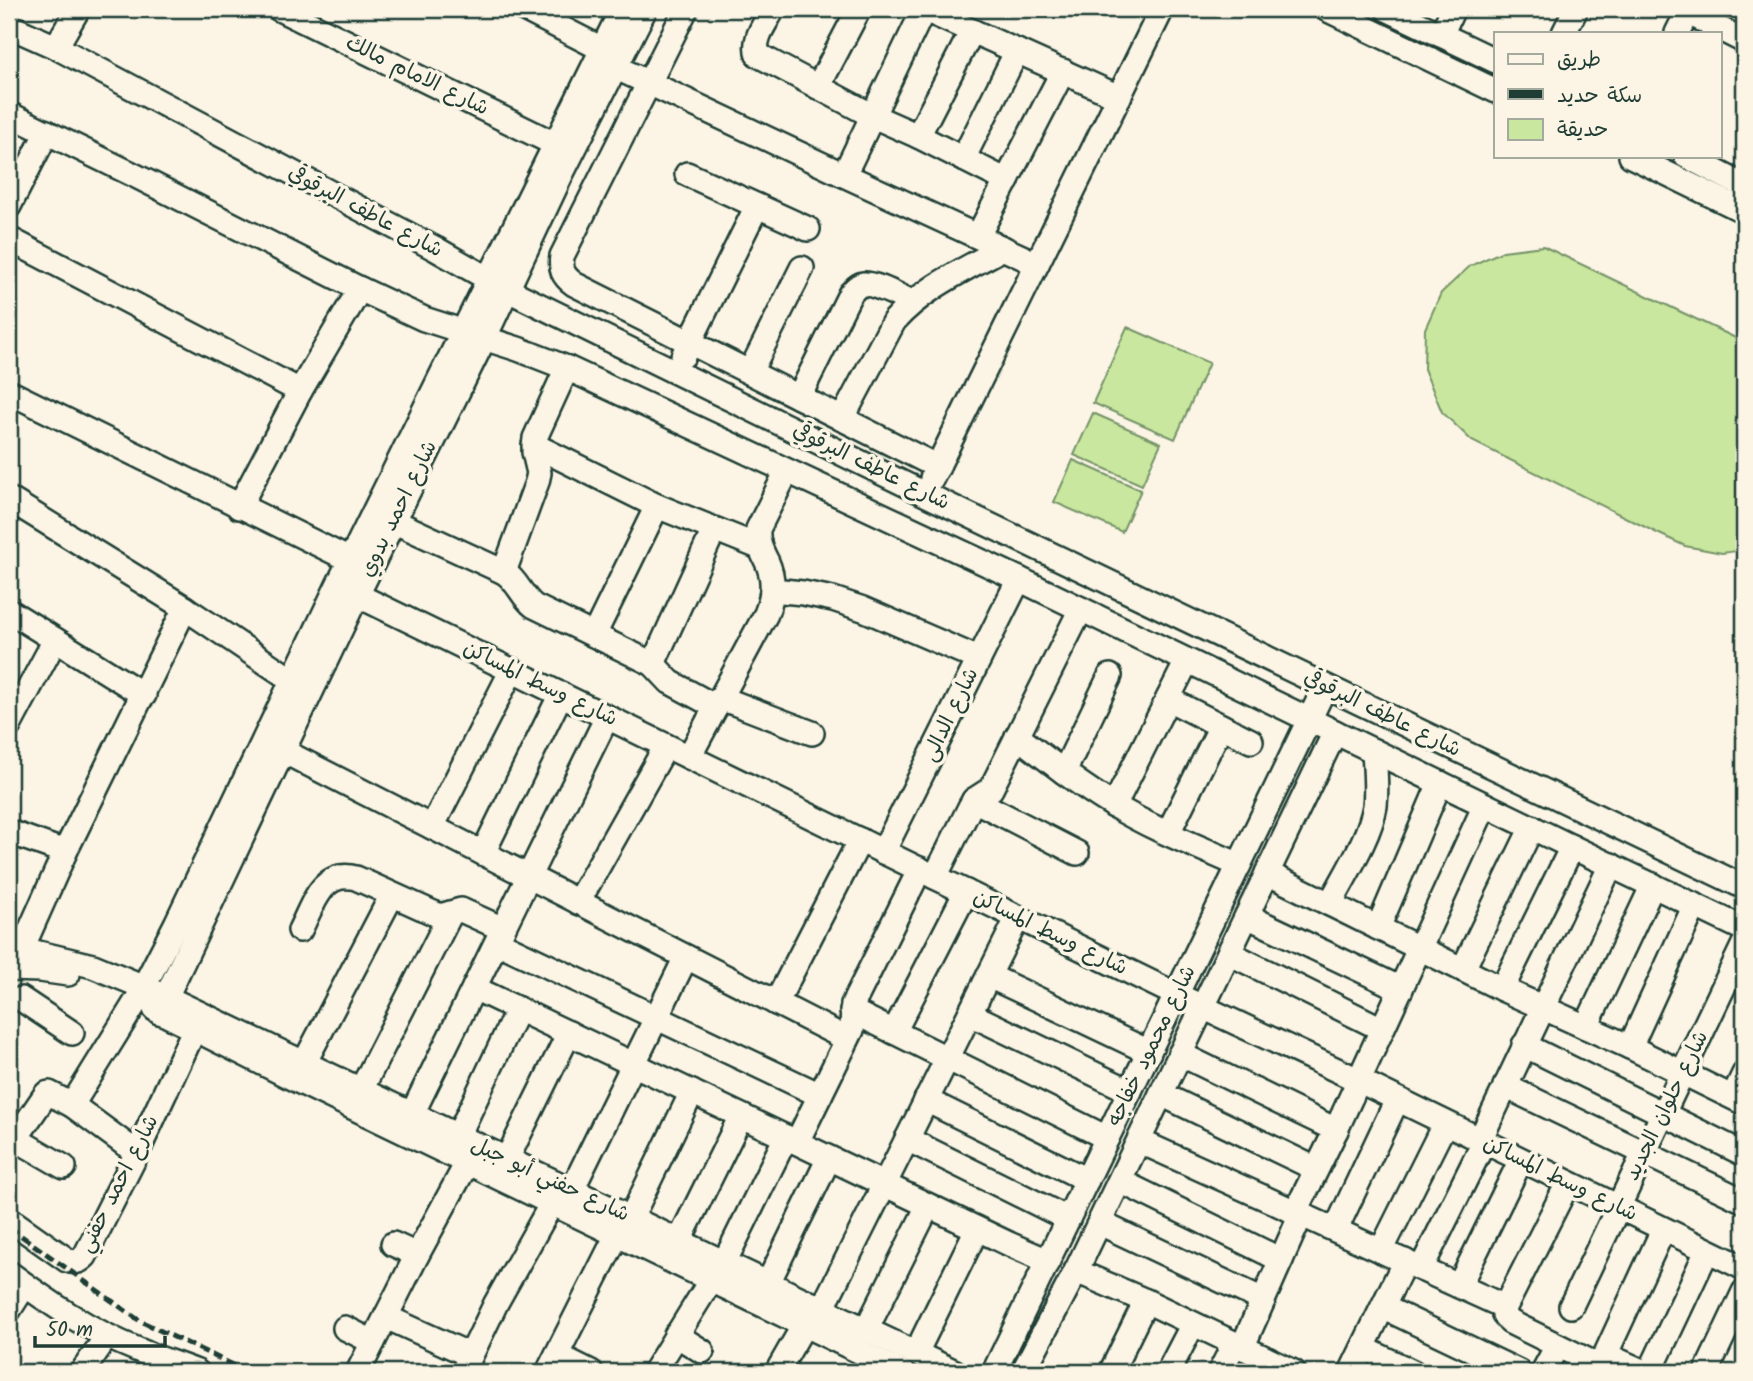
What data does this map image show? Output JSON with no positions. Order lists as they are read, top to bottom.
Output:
{
  "streets": {
    "street": [
      "شارع الامام مالك",
      "شارع عاطف البرقوقي",
      "شارع احمد بدوي",
      "شارع وسط المساكن",
      "شارع الدالى",
      "شارع محمود خفاجه",
      "شارع حلوان الجديد",
      "شارع حفني أبو جبل",
      "شارع احمد حفني"
    ]
  },
  "crossings": [
    ["شارع الامام مالك", "شارع احمد بدوي"],
    ["شارع عاطف البرقوقي", "شارع احمد بدوي"],
    ["شارع عاطف البرقوقي", "شارع الدالى"],
    ["شارع عاطف البرقوقي", "شارع محمود خفاجه"],
    ["شارع احمد بدوي", "شارع وسط المساكن"],
    ["شارع احمد بدوي", "شارع حفني أبو جبل"],
    ["شارع وسط المساكن", "شارع الدالى"],
    ["شارع وسط المساكن", "شارع محمود خفاجه"],
    ["شارع وسط المساكن", "شارع حلوان الجديد"],
    ["شارع حفني أبو جبل", "شارع احمد حفني"]
  ],
  "legend": ["طريق", "سكة حديد", "حديقة"],
  "scale_bar": "50 m"
}
